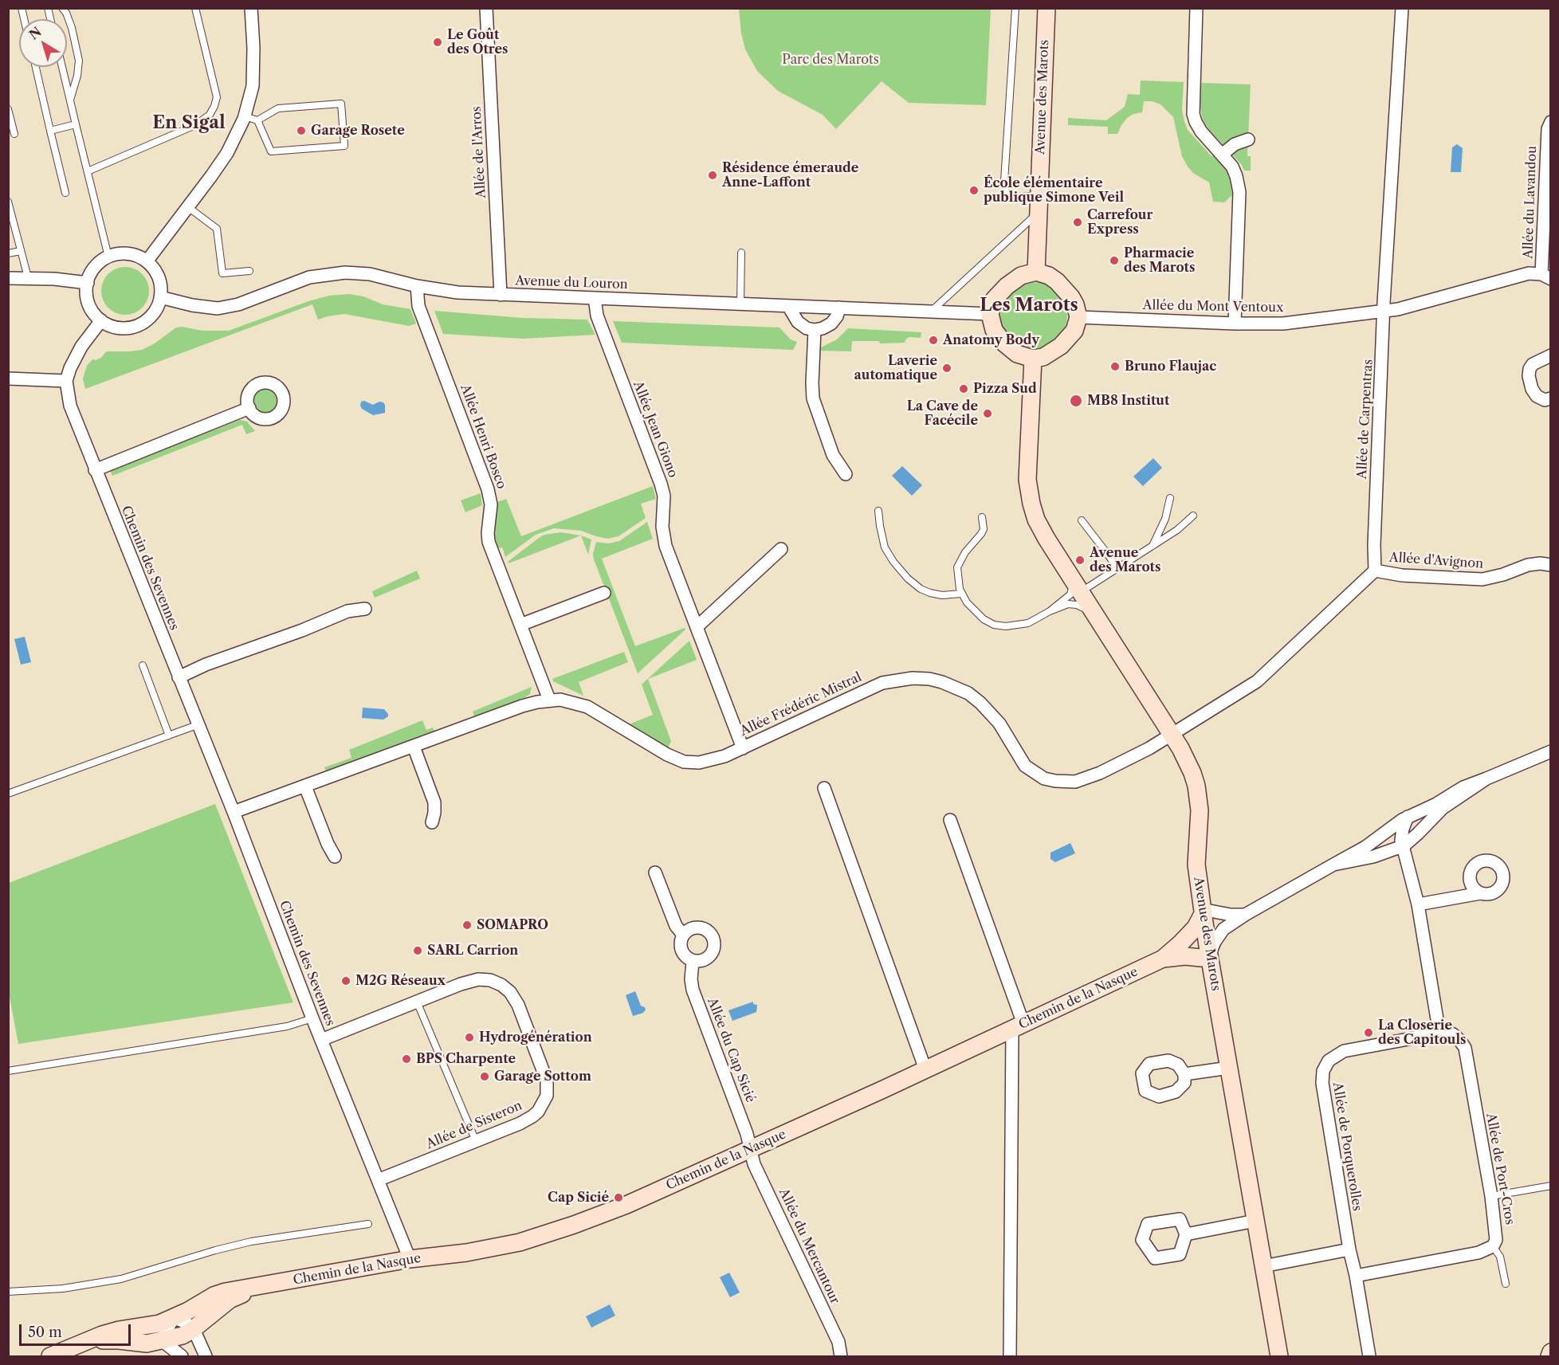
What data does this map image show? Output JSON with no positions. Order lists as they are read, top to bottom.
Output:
{
  "streets": {
    "street": [
      "Avenue des Marots",
      "Allée de l'Arros",
      "Allée du Lavandou",
      "Avenue du Louron",
      "Allée du Mont Ventoux",
      "Allée de Carpentras",
      "Allée Jean Giono",
      "Allée Henri Bosco",
      "Allée d'Avignon",
      "Chemin des Sevennes",
      "Allée Frédéric Mistral",
      "Chemin de la Nasque",
      "Allée du Cap Sicié",
      "Allée de Sisteron",
      "Allée de Porquerolles",
      "Allée de Port-Cros",
      "Allée du Mercantour"
    ]
  },
  "crossings": [
    ["Avenue des Marots", "Avenue du Louron"],
    ["Avenue des Marots", "Allée du Mont Ventoux"],
    ["Avenue des Marots", "Allée Frédéric Mistral"],
    ["Avenue des Marots", "Chemin de la Nasque"],
    ["Allée de l'Arros", "Avenue du Louron"],
    ["Allée du Lavandou", "Allée du Mont Ventoux"],
    ["Avenue du Louron", "Allée du Mont Ventoux"],
    ["Avenue du Louron", "Allée Jean Giono"],
    ["Avenue du Louron", "Allée Henri Bosco"],
    ["Allée du Mont Ventoux", "Allée de Carpentras"],
    ["Allée de Carpentras", "Allée d'Avignon"],
    ["Allée Jean Giono", "Allée Frédéric Mistral"],
    ["Allée Henri Bosco", "Allée Frédéric Mistral"],
    ["Chemin des Sevennes", "Allée Frédéric Mistral"],
    ["Chemin des Sevennes", "Chemin de la Nasque"],
    ["Chemin des Sevennes", "Allée de Sisteron"],
    ["Chemin de la Nasque", "Allée du Cap Sicié"],
    ["Chemin de la Nasque", "Allée du Mercantour"],
    ["Allée du Cap Sicié", "Allée du Mercantour"],
    ["Allée de Porquerolles", "Allée de Port-Cros"]
  ],
  "districts": ["En Sigal", "Les Marots"],
  "parks": ["Parc des Marots"],
  "places": [
    "Le Goût des Otres",
    "Garage Rosete",
    "Résidence émeraude Anne-Laffont",
    "École élémentaire publique Simone Veil",
    "Carrefour Express",
    "Pharmacie des Marots",
    "Anatomy Body",
    "Bruno Flaujac",
    "Laverie automatique",
    "Pizza Sud",
    "MB8 Institut",
    "La Cave de Facécile",
    "Avenue des Marots",
    "SOMAPRO",
    "SARL Carrion",
    "M2G Réseaux",
    "La Closerie des Capitouls",
    "Hydrogénération",
    "BPS Charpente",
    "Garage Sottom",
    "Cap Sicié"
  ],
  "scale_bar": "50 m",
  "north": "top left"
}
